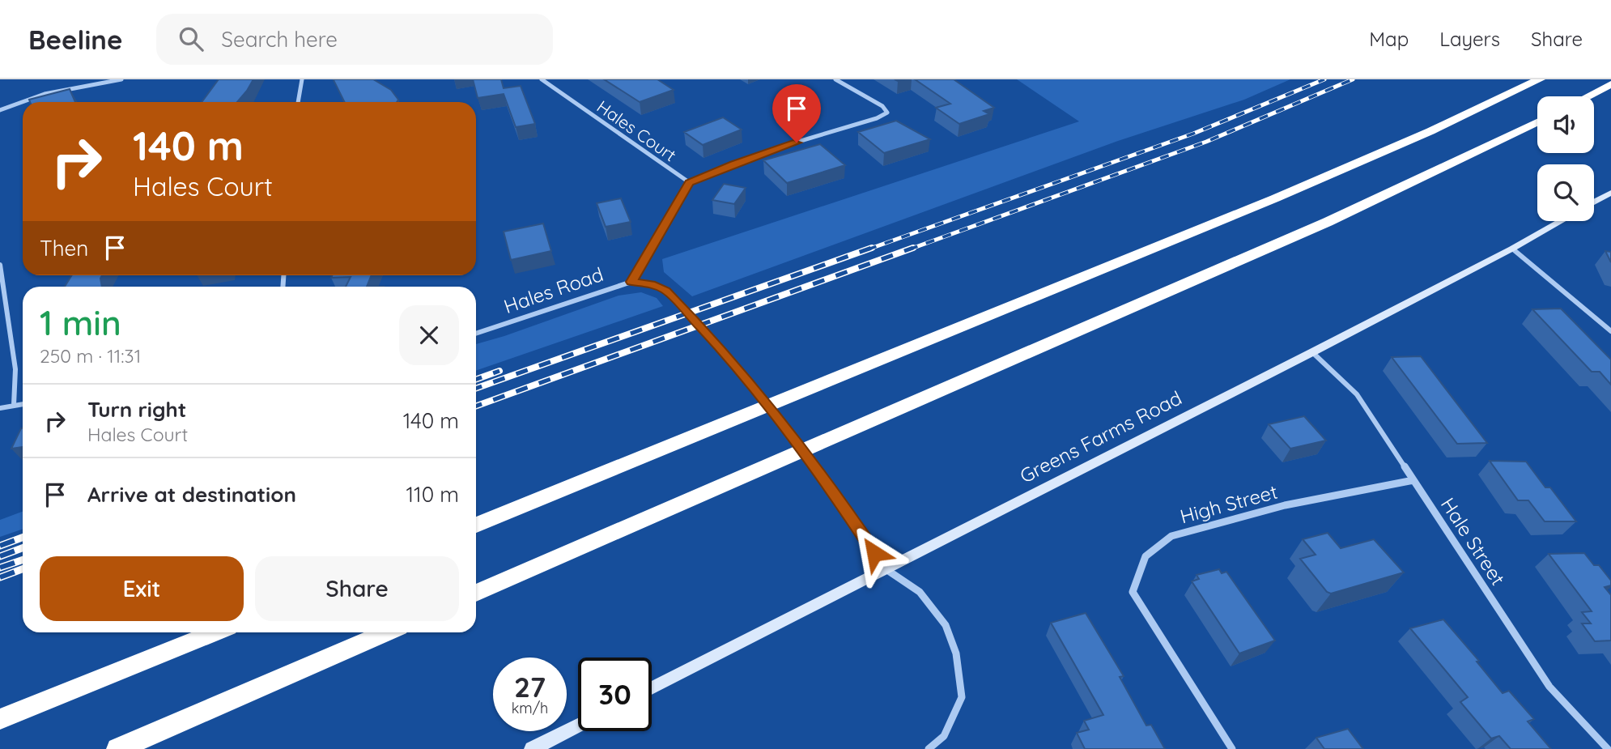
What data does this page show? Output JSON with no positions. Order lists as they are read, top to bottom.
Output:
{
  "streets": {
    "main road": ["Greens Farms Road"],
    "street": [
      "Hales Court",
      "Hales Road",
      "High Street",
      "Hale Street"
    ]
  },
  "crossings": [
    ["Hales Court", "Hales Road"],
    ["Hales Road", "Greens Farms Road"],
    ["Greens Farms Road", "Hale Street"],
    ["High Street", "Hale Street"]
  ],
  "page": {
    "header": "Beeline",
    "search": "Search here",
    "nav": ["Map", "Layers", "Share"],
    "turn": ["140 m", "Hales Court"],
    "then": "Then",
    "heading": ["1 min", "250 m · 11:31"],
    "list": [
      {
        "name": "Turn right",
        "note": "Hales Court",
        "value": "140 m"
      },
      {
        "name": "Arrive at destination",
        "value": "110 m"
      }
    ],
    "buttons": ["Exit", "Share"],
    "speed": "27 km/h",
    "limit": "30"
  }
}
